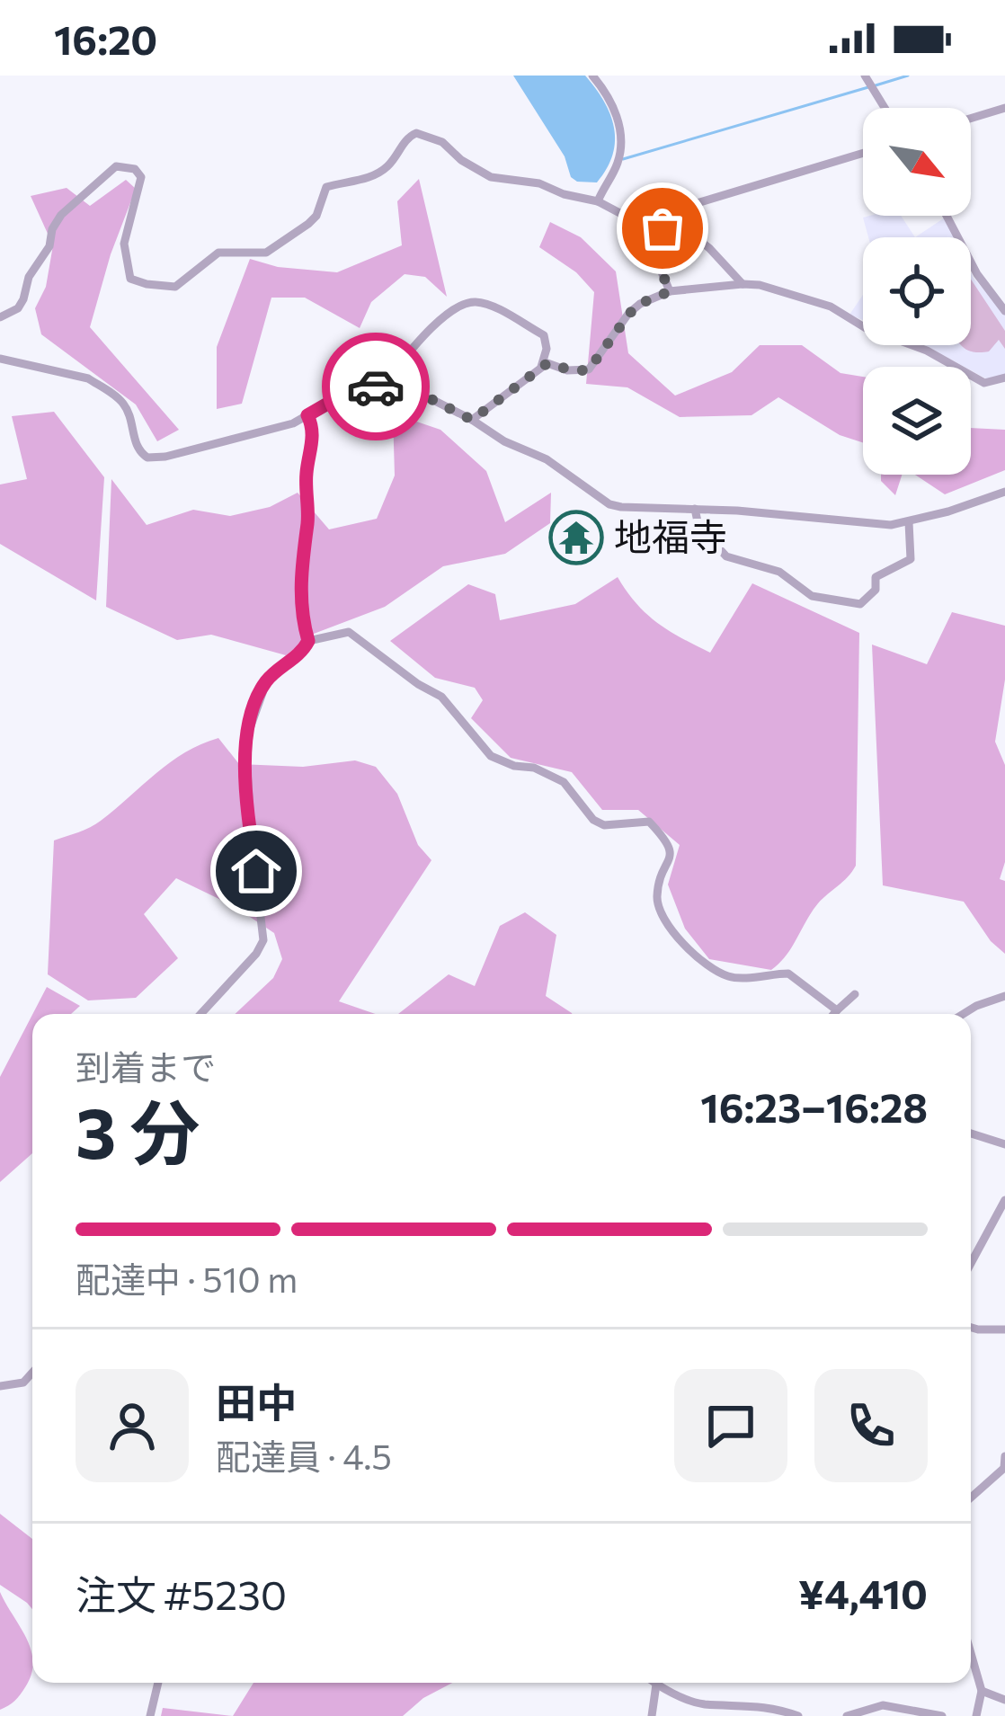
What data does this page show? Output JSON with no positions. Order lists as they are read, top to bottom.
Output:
{
  "places": {
    "temple": ["地福寺"]
  },
  "north": "bottom right",
  "page": {
    "status": "16:20",
    "heading": ["3 分", "到着まで", "16:23–16:28"],
    "panel": [
      "田中",
      "配達員 · 4.5",
      "注文 #5230",
      "¥4,410"
    ],
    "bar": "配達中 · 510 m"
  }
}
